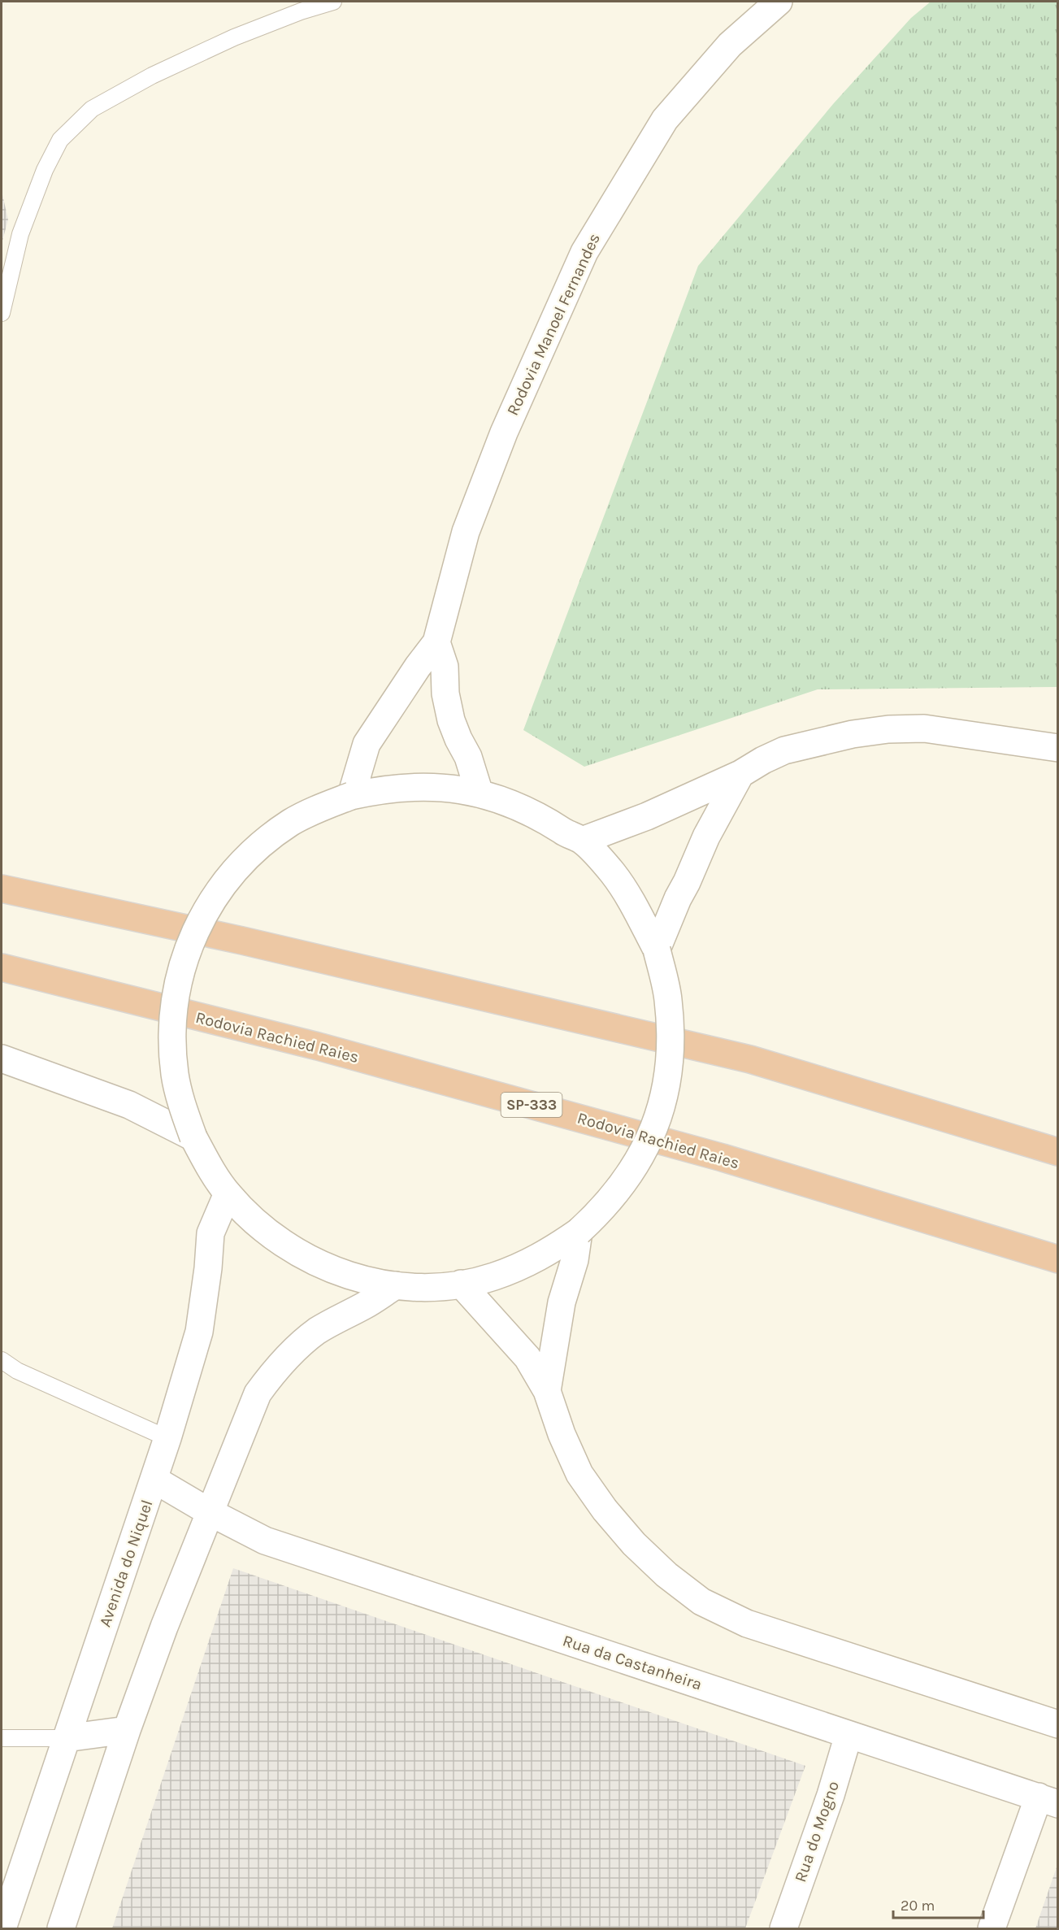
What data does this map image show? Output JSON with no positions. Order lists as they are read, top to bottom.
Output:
{
  "streets": {
    "highway": ["Rodovia Rachied Raies", "SP-333"],
    "main road": [
      "Rodovia Manoel Fernandes",
      "Avenida do Niquel",
      "Rua da Castanheira",
      "Rua do Mogno"
    ]
  },
  "crossings": [
    ["Avenida do Niquel", "Rua da Castanheira"],
    ["Rua da Castanheira", "Rua do Mogno"]
  ],
  "scale_bar": "20 m"
}
